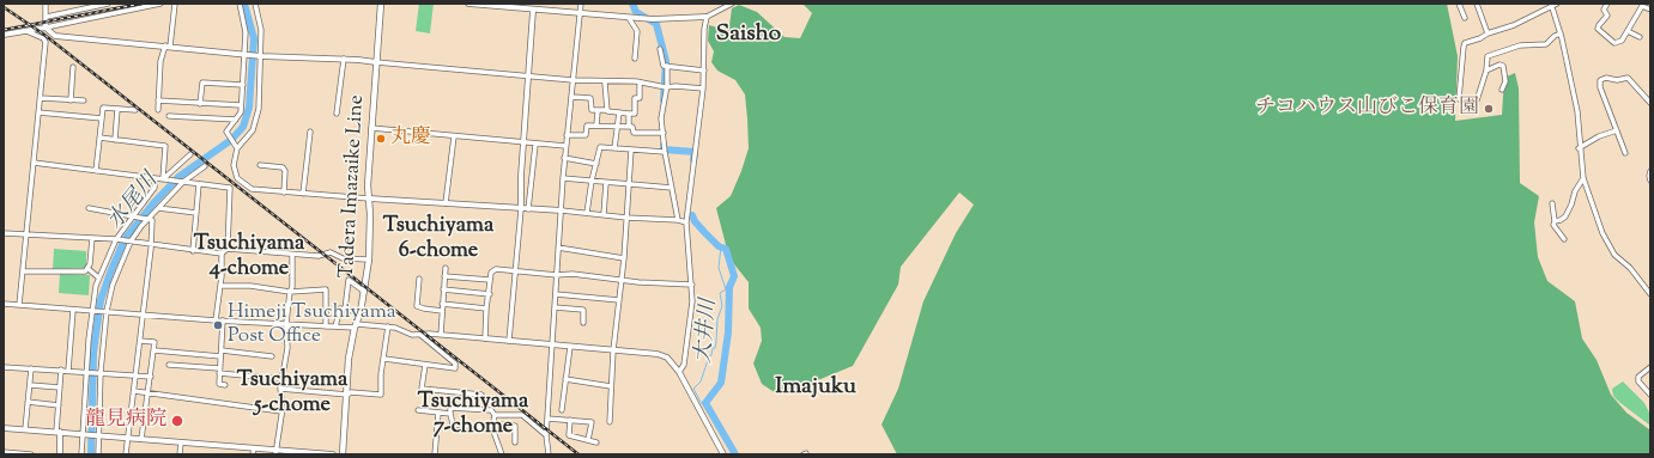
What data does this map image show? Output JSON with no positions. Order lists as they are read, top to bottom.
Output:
{
  "streets": {
    "main road": ["Tadera Imazaike Line"]
  },
  "districts": [
    "Saisho",
    "Tsuchiyama 6-chome",
    "Tsuchiyama 4-chome",
    "Tsuchiyama 5-chome",
    "Imajuku",
    "Tsuchiyama 7-chome"
  ],
  "water": ["水尾川", "大井川"],
  "places": [
    "チコハウス山びこ保育園",
    "丸慶",
    "Himeji Tsuchiyama Post Office",
    "龍見病院"
  ]
}
